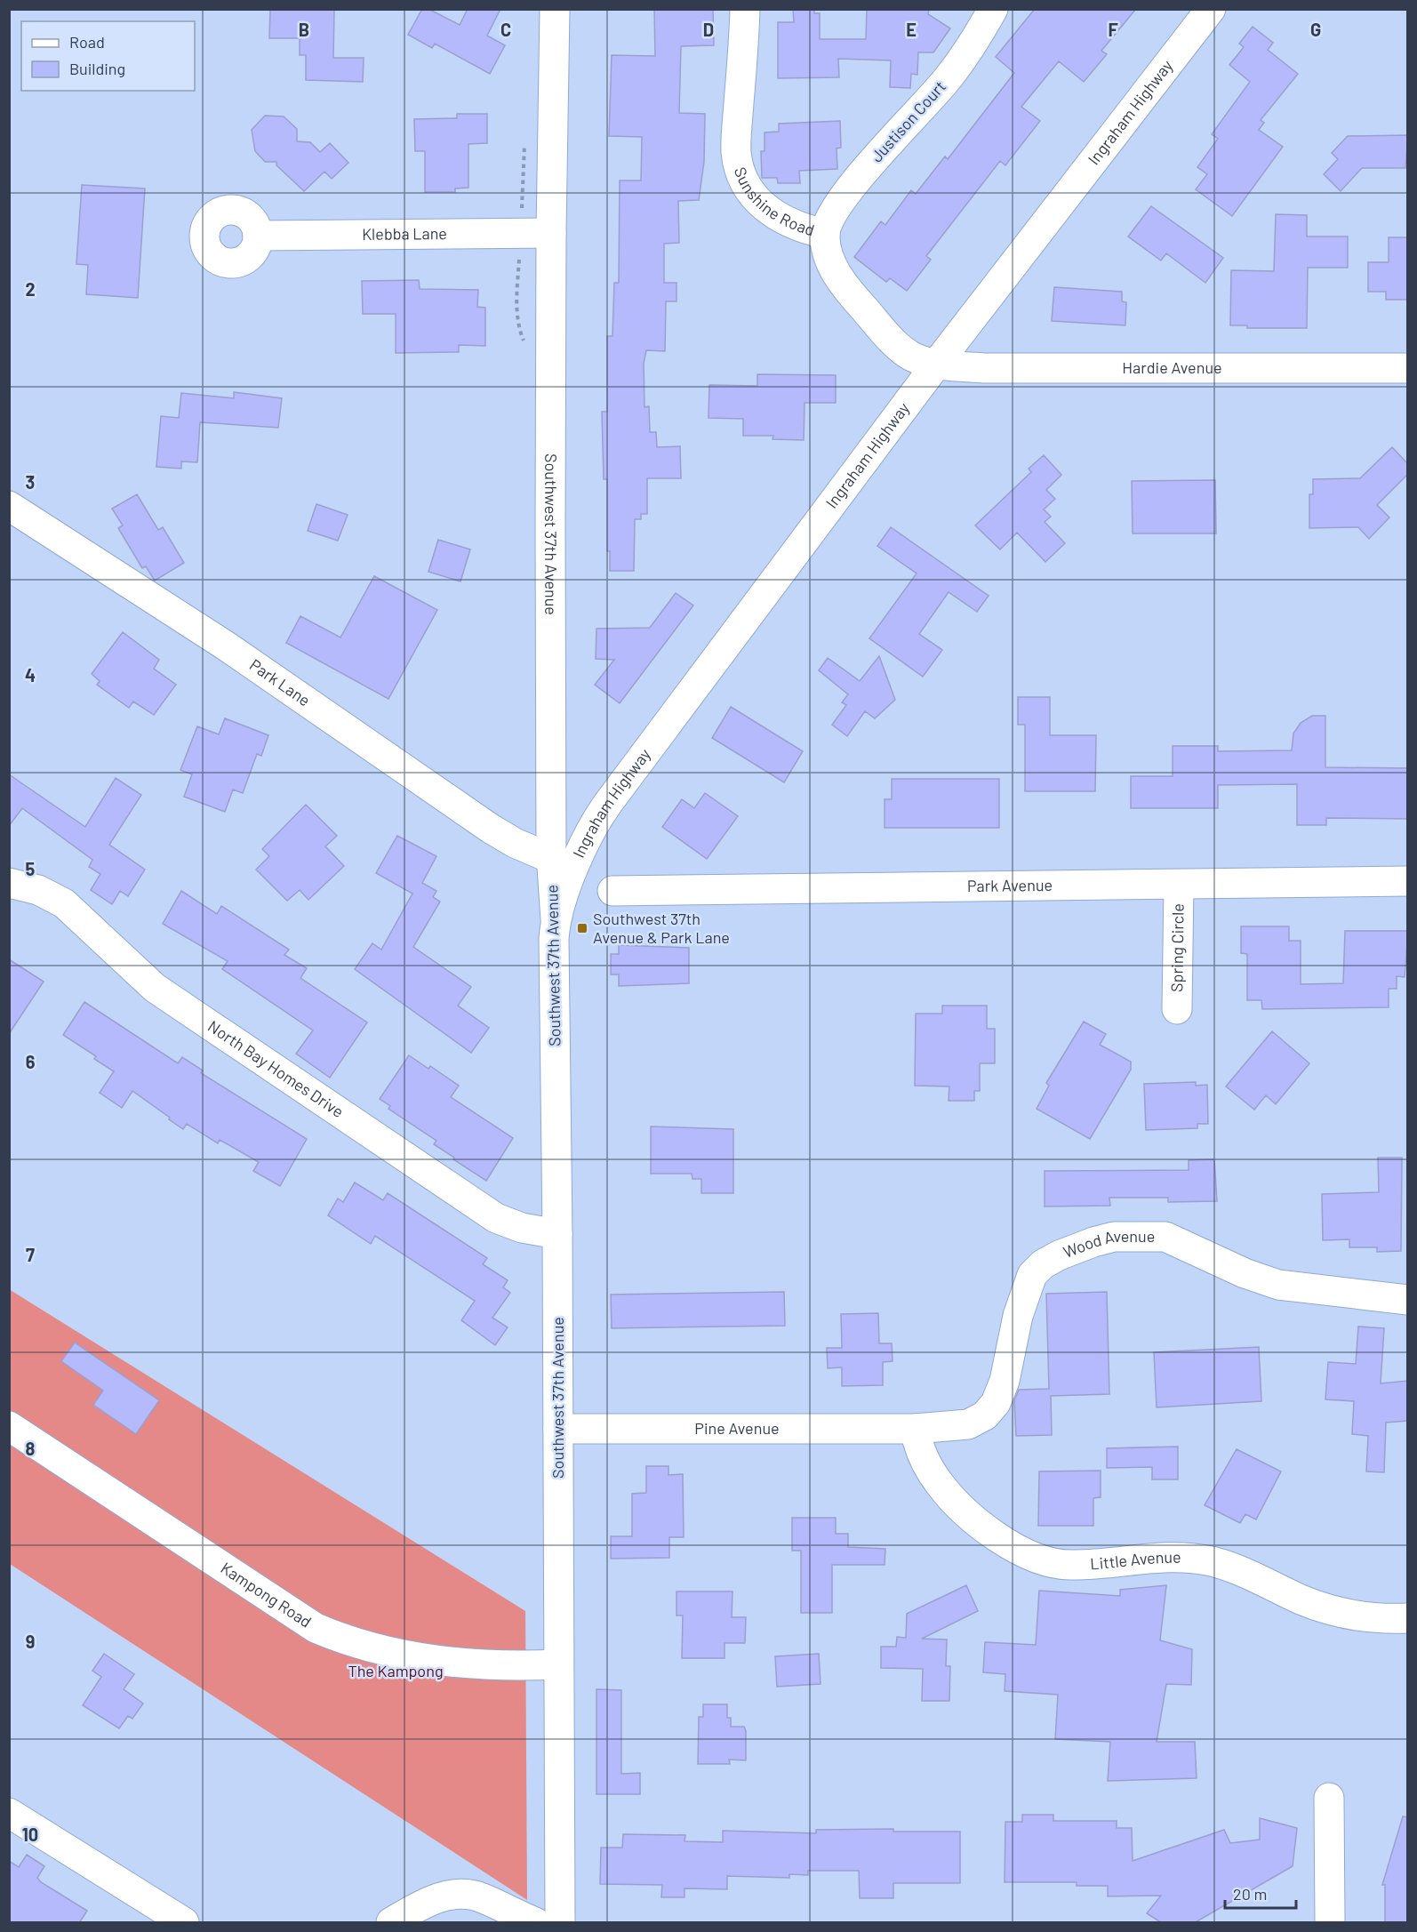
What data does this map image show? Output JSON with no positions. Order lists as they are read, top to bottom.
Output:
{
  "streets": {
    "street": [
      "Ingraham Highway",
      "Justison Court",
      "Sunshine Road",
      "Klebba Lane",
      "Hardie Avenue",
      "Southwest 37th Avenue",
      "Park Lane",
      "Park Avenue",
      "Spring Circle",
      "North Bay Homes Drive",
      "Wood Avenue",
      "Pine Avenue",
      "Little Avenue",
      "Kampong Road"
    ]
  },
  "crossings": [
    ["Ingraham Highway", "Sunshine Road"],
    ["Ingraham Highway", "Hardie Avenue"],
    ["Ingraham Highway", "Southwest 37th Avenue"],
    ["Justison Court", "Sunshine Road"],
    ["Sunshine Road", "Hardie Avenue"],
    ["Klebba Lane", "Southwest 37th Avenue"],
    ["Southwest 37th Avenue", "Park Lane"],
    ["Southwest 37th Avenue", "North Bay Homes Drive"],
    ["Southwest 37th Avenue", "Pine Avenue"],
    ["Southwest 37th Avenue", "Kampong Road"],
    ["Park Avenue", "Spring Circle"],
    ["Wood Avenue", "Pine Avenue"],
    ["Wood Avenue", "Little Avenue"],
    ["Pine Avenue", "Little Avenue"]
  ],
  "parks": ["The Kampong"],
  "places": {
    "transit": ["Southwest 37th Avenue & Park Lane"]
  },
  "legend": ["Road", "Building"],
  "scale_bar": "20 m",
  "grid": {
    "columns": [
      "B",
      "C",
      "D",
      "E",
      "F",
      "G"
    ],
    "rows": [
      "2",
      "3",
      "4",
      "5",
      "6",
      "7",
      "8",
      "9",
      "10"
    ]
  }
}
